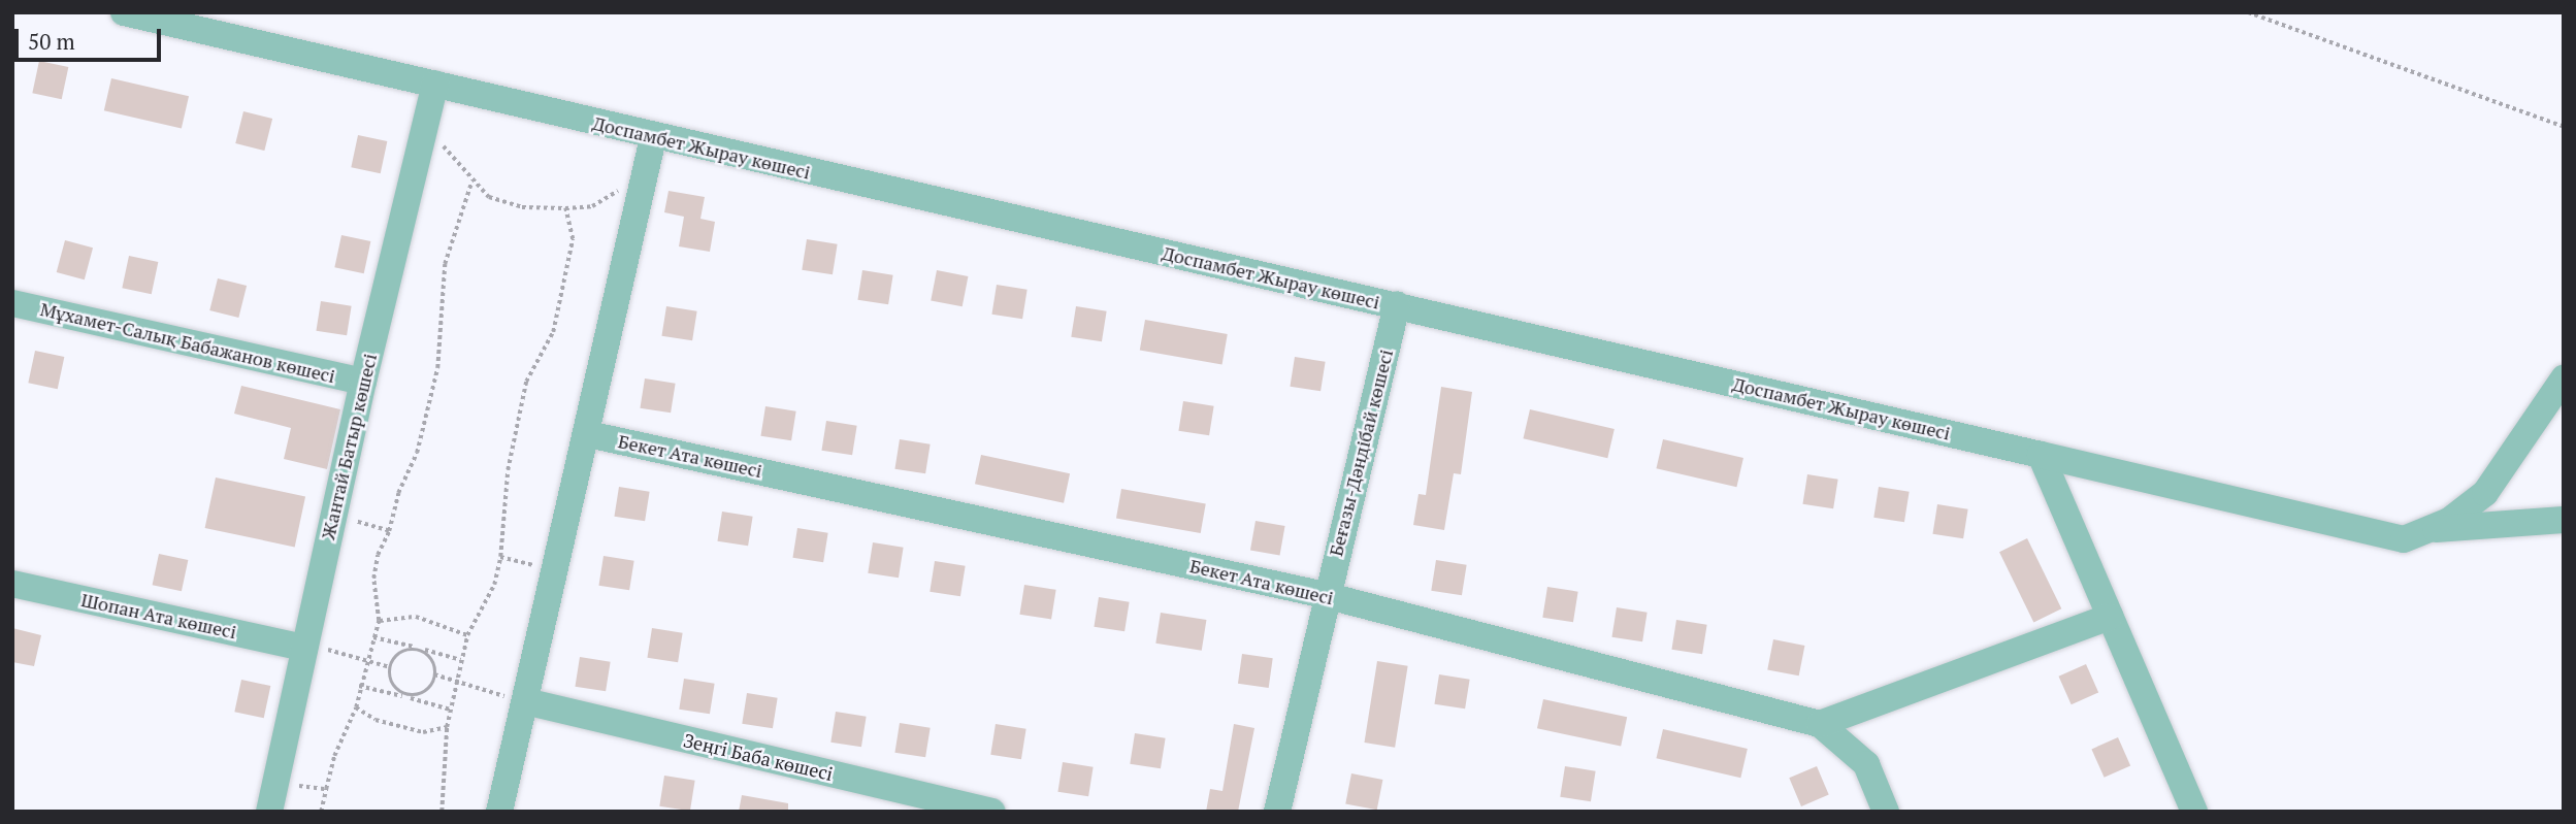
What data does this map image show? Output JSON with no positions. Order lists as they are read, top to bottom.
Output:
{
  "streets": {
    "street": [
      "Доспамбет Жырау көшесі",
      "Мұхамет-Салық Бабажанов көшесі",
      "Жантай Батыр көшесі",
      "Беғазы-Дәндібай көшесі",
      "Бекет Ата көшесі",
      "Шопан Ата көшесі",
      "Зеңгі Баба көшесі"
    ]
  },
  "crossings": [
    ["Доспамбет Жырау көшесі", "Жантай Батыр көшесі"],
    ["Доспамбет Жырау көшесі", "Беғазы-Дәндібай көшесі"],
    ["Мұхамет-Салық Бабажанов көшесі", "Жантай Батыр көшесі"],
    ["Жантай Батыр көшесі", "Шопан Ата көшесі"],
    ["Беғазы-Дәндібай көшесі", "Бекет Ата көшесі"]
  ],
  "scale_bar": "50 m"
}
